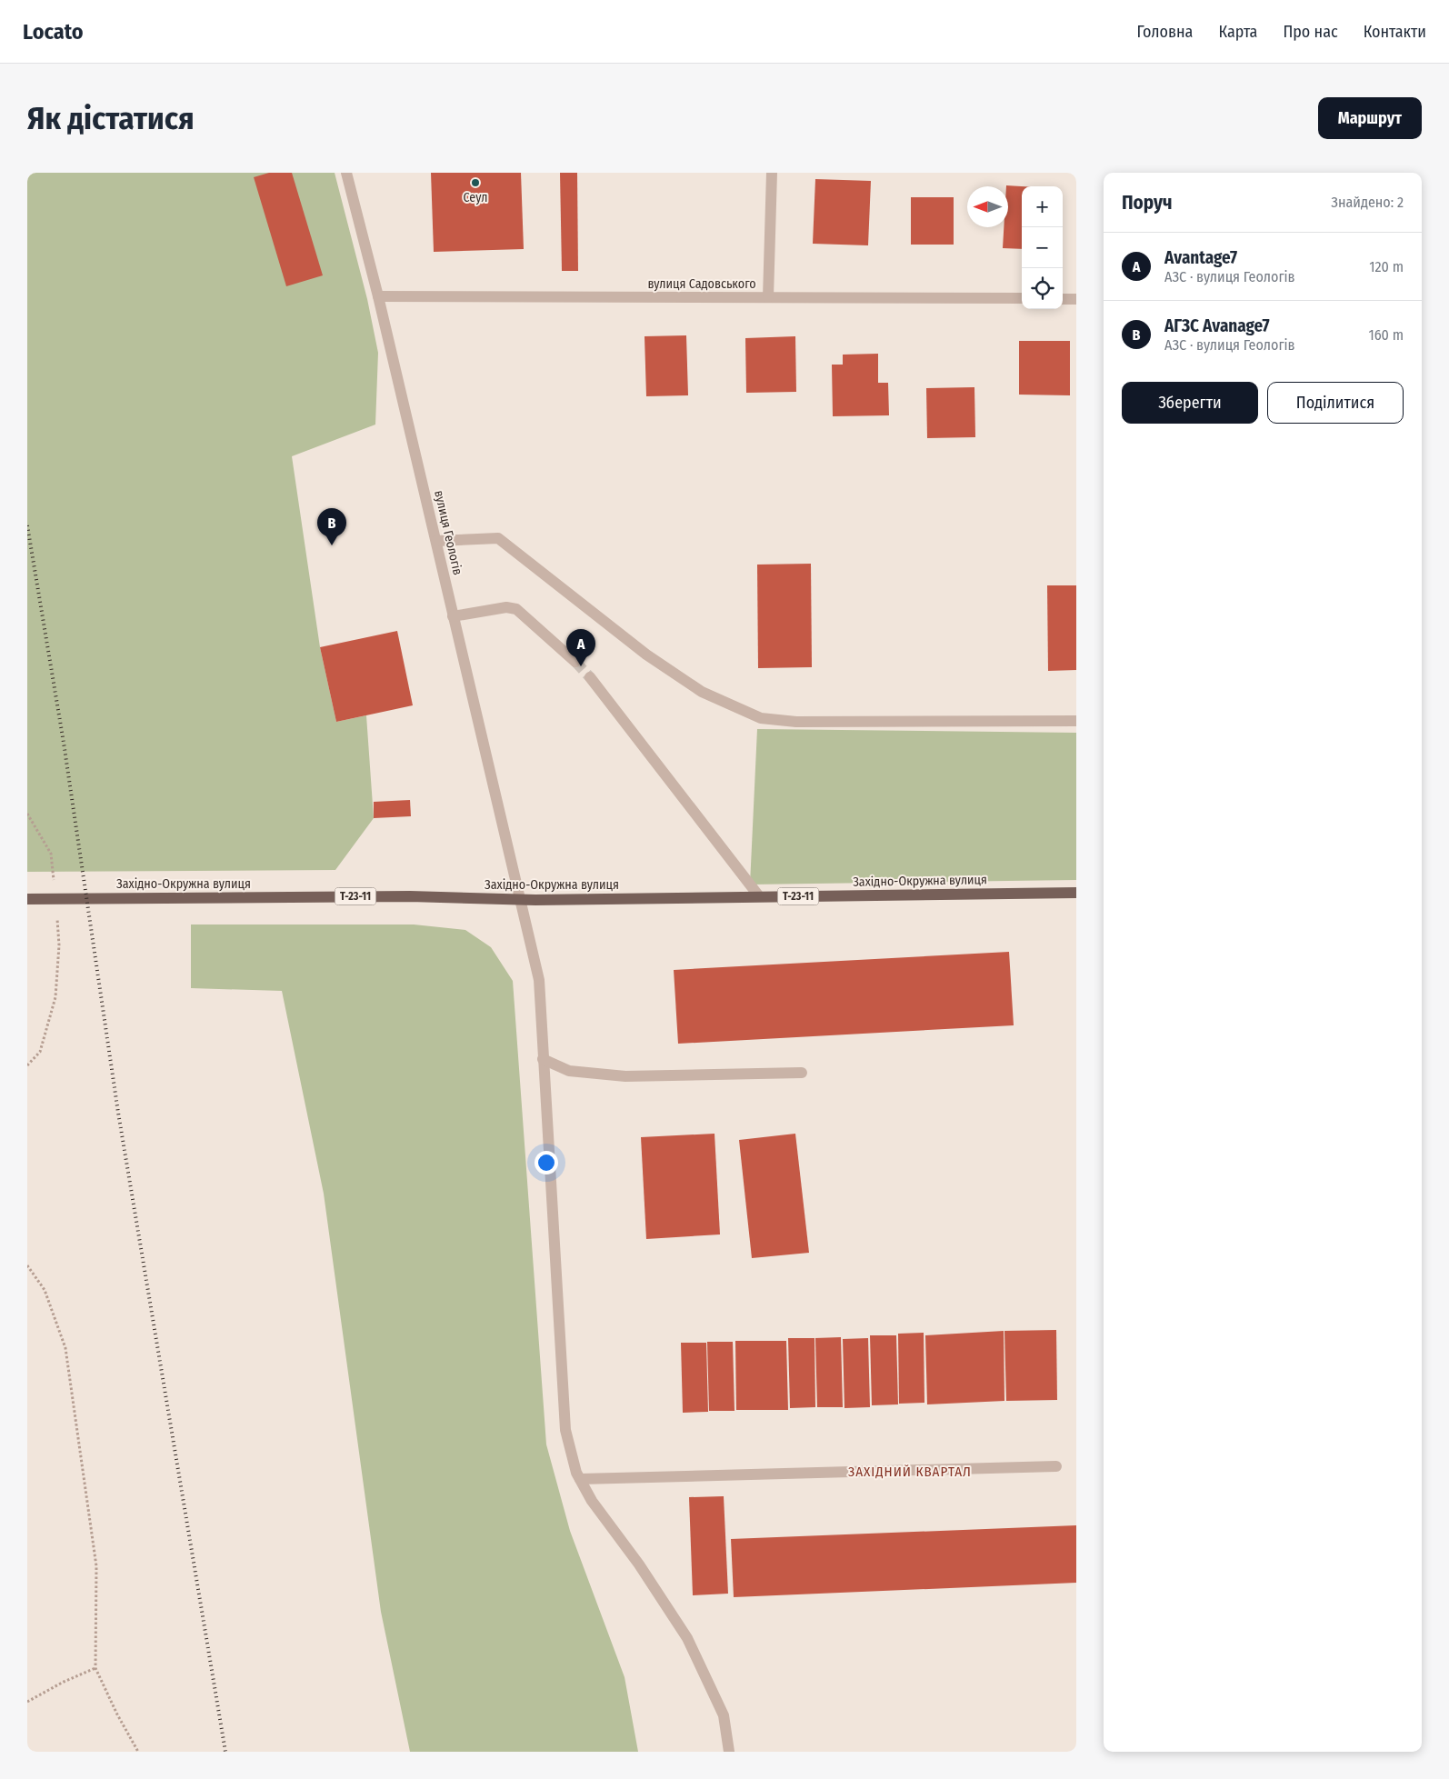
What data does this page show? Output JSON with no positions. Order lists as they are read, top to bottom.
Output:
{
  "streets": {
    "main road": ["Західно-Окружна вулиця", "Т-23-11"],
    "street": ["вулиця Садовського", "вулиця Геологів"]
  },
  "crossings": [
    ["вулиця Садовського", "вулиця Геологів"],
    ["вулиця Геологів", "Західно-Окружна вулиця"]
  ],
  "districts": ["ЗАХІДНИЙ КВАРТАЛ"],
  "places": ["Сеул"],
  "north": "left",
  "page": {
    "header": "Locato",
    "nav": [
      "Головна",
      "Карта",
      "Про нас",
      "Контакти"
    ],
    "buttons": [
      "Маршрут",
      ["Зберегти", "Поділитися"]
    ],
    "title": "Як дістатися",
    "heading": ["Поруч", "Знайдено: 2"],
    "map_buttons": ["+", "−"],
    "list": [
      {
        "mark": "A",
        "name": "Avantage7",
        "note": "АЗС · вулиця Геологів",
        "value": "120 m"
      },
      {
        "mark": "B",
        "name": "АГЗС Avanage7",
        "note": "АЗС · вулиця Геологів",
        "value": "160 m"
      }
    ],
    "pins": ["B", "A"]
  }
}
